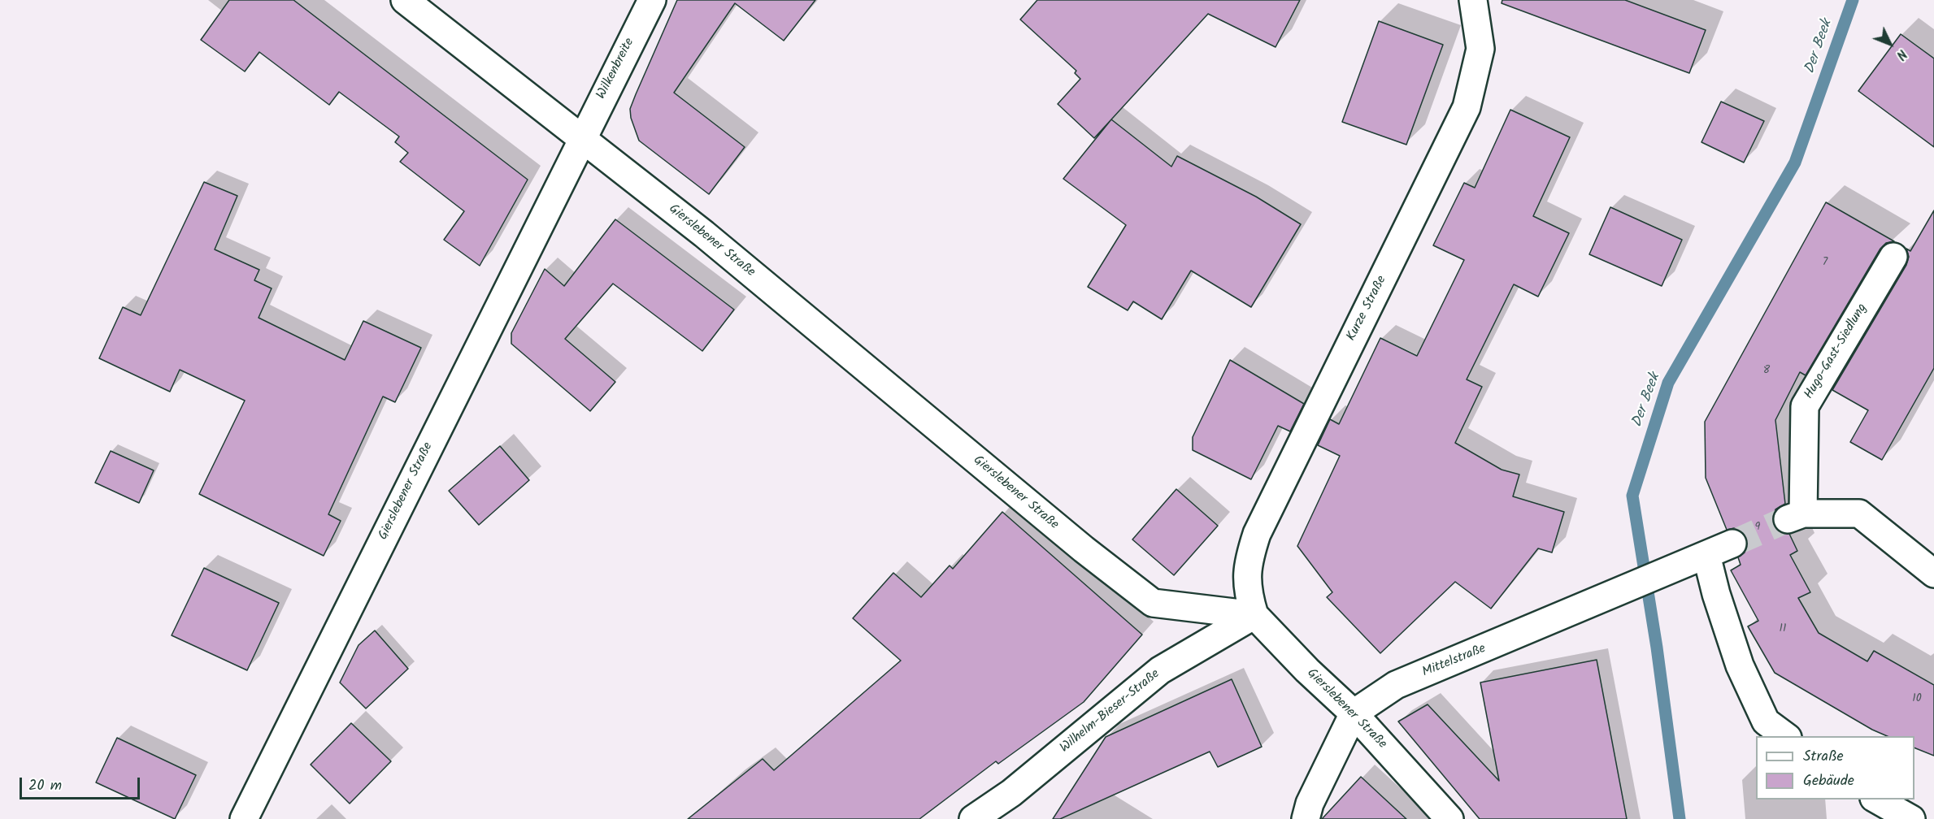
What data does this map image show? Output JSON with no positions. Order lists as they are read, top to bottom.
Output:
{
  "streets": {
    "street": [
      "Wilkenbreite",
      "Gierslebener Straße",
      "Kurze Straße",
      "Hugo-Gast-Siedlung",
      "Mittelstraße",
      "Wilhelm-Bieser-Straße"
    ]
  },
  "crossings": [
    ["Wilkenbreite", "Gierslebener Straße"],
    ["Gierslebener Straße", "Kurze Straße"],
    ["Gierslebener Straße", "Mittelstraße"],
    ["Gierslebener Straße", "Wilhelm-Bieser-Straße"],
    ["Kurze Straße", "Wilhelm-Bieser-Straße"]
  ],
  "water": ["Der Beek"],
  "house_numbers": [
    "7",
    "8",
    "9",
    "11",
    "10"
  ],
  "legend": ["Straße", "Gebäude"],
  "scale_bar": "20 m",
  "north": "bottom right"
}
